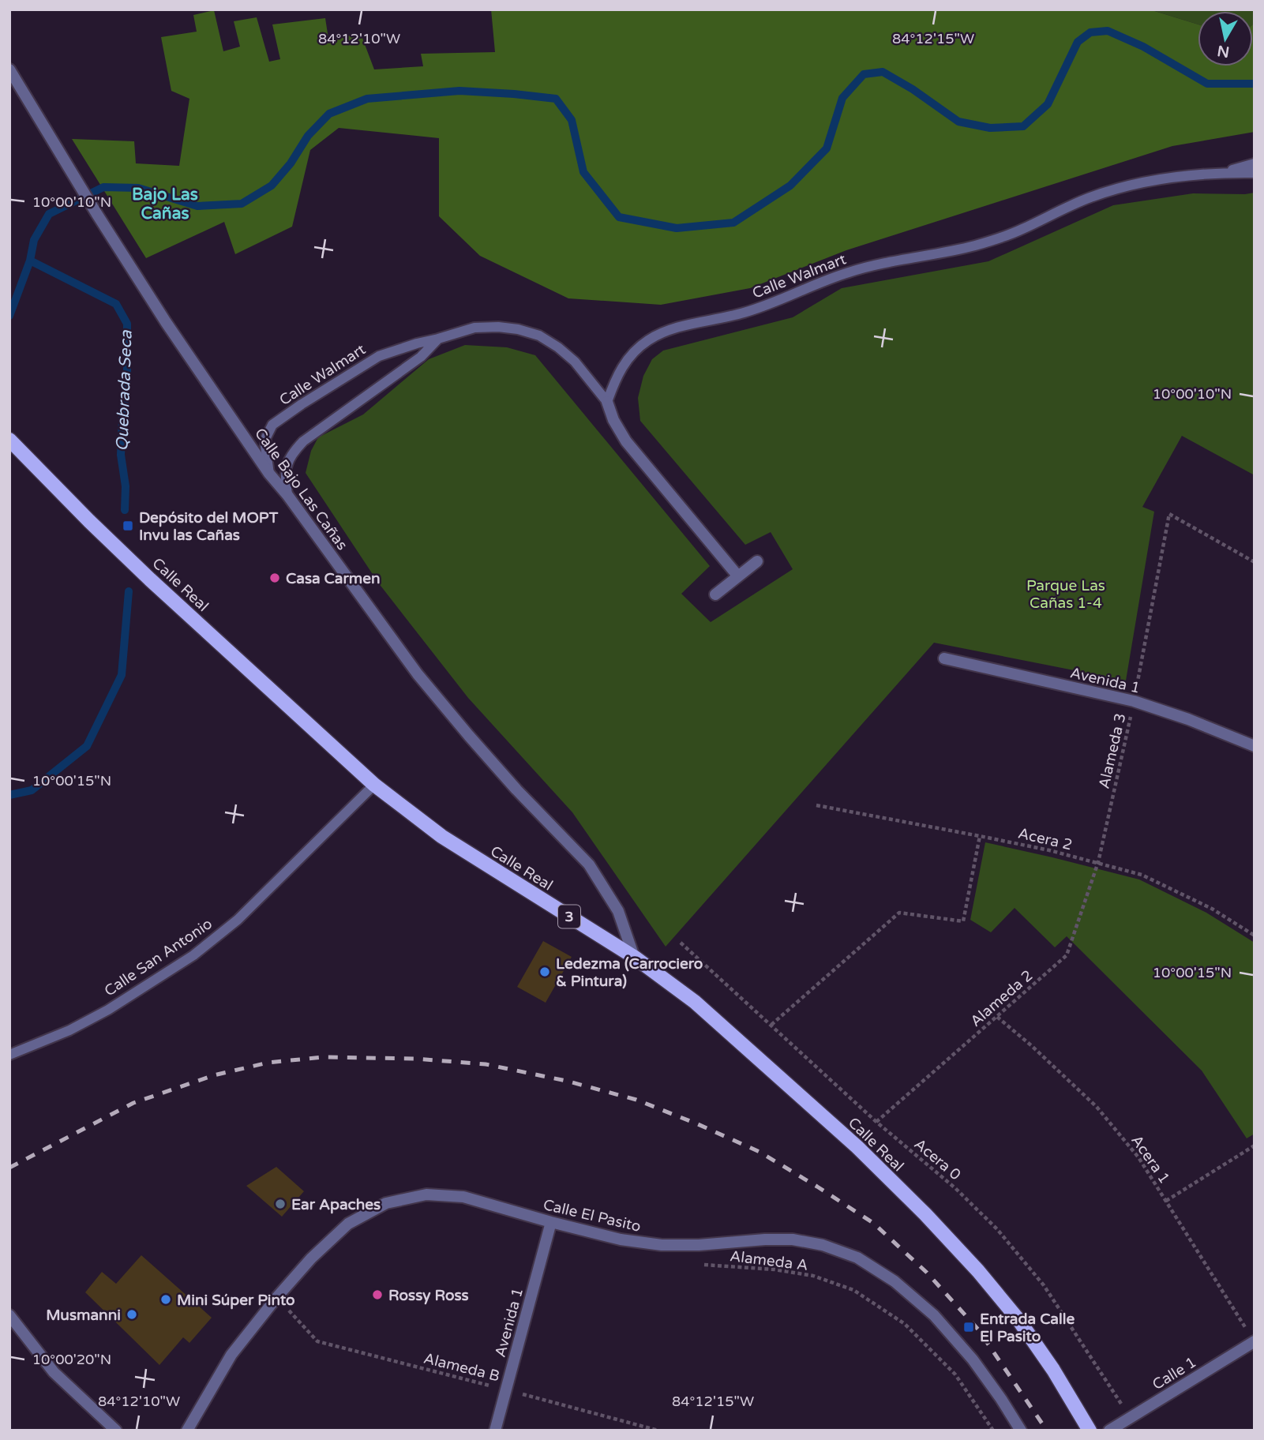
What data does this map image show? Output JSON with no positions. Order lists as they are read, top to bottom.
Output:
{
  "streets": {
    "main road": ["Calle Real", "3"],
    "street": [
      "Calle Bajo Las Cañas",
      "Avenida 1",
      "Calle El Pasito",
      "Calle 1"
    ],
    "lane": ["Calle Walmart", "Calle San Antonio"],
    "path": [
      "Alameda 3",
      "Acera 2",
      "Alameda 2",
      "Acera 0",
      "Acera 1",
      "Alameda A",
      "Alameda B"
    ]
  },
  "crossings": [
    ["Calle Walmart", "Calle Bajo Las Cañas"],
    ["Calle Bajo Las Cañas", "Calle Real"],
    ["Calle Real", "Calle San Antonio"],
    ["Avenida 1", "Alameda 3"],
    ["Avenida 1", "Calle El Pasito"],
    ["Avenida 1", "Alameda B"],
    ["Alameda 3", "Acera 2"],
    ["Alameda 3", "Alameda 2"],
    ["Acera 2", "Alameda 2"],
    ["Alameda 2", "Acera 0"],
    ["Alameda 2", "Acera 1"],
    ["Acera 0", "Calle 1"],
    ["Acera 1", "Calle 1"],
    ["Calle El Pasito", "Alameda B"]
  ],
  "districts": ["Bajo Las Cañas"],
  "water": ["Quebrada Seca"],
  "parks": ["Parque Las Cañas 1-4"],
  "places": {
    "transit": ["Depósito del MOPT Invu las Cañas", "Entrada Calle El Pasito"],
    "other": [
      "Casa Carmen",
      "Ledezma (Carrociero & Pintura)",
      "Ear Apaches",
      "Rossy Ross",
      "Mini Súper Pinto",
      "Musmanni"
    ]
  },
  "north": "bottom",
  "coordinates": [
    "84°12'10\"W",
    "84°12'15\"W",
    "10°00'10\"N",
    "10°00'15\"N",
    "10°00'20\"N"
  ]
}
